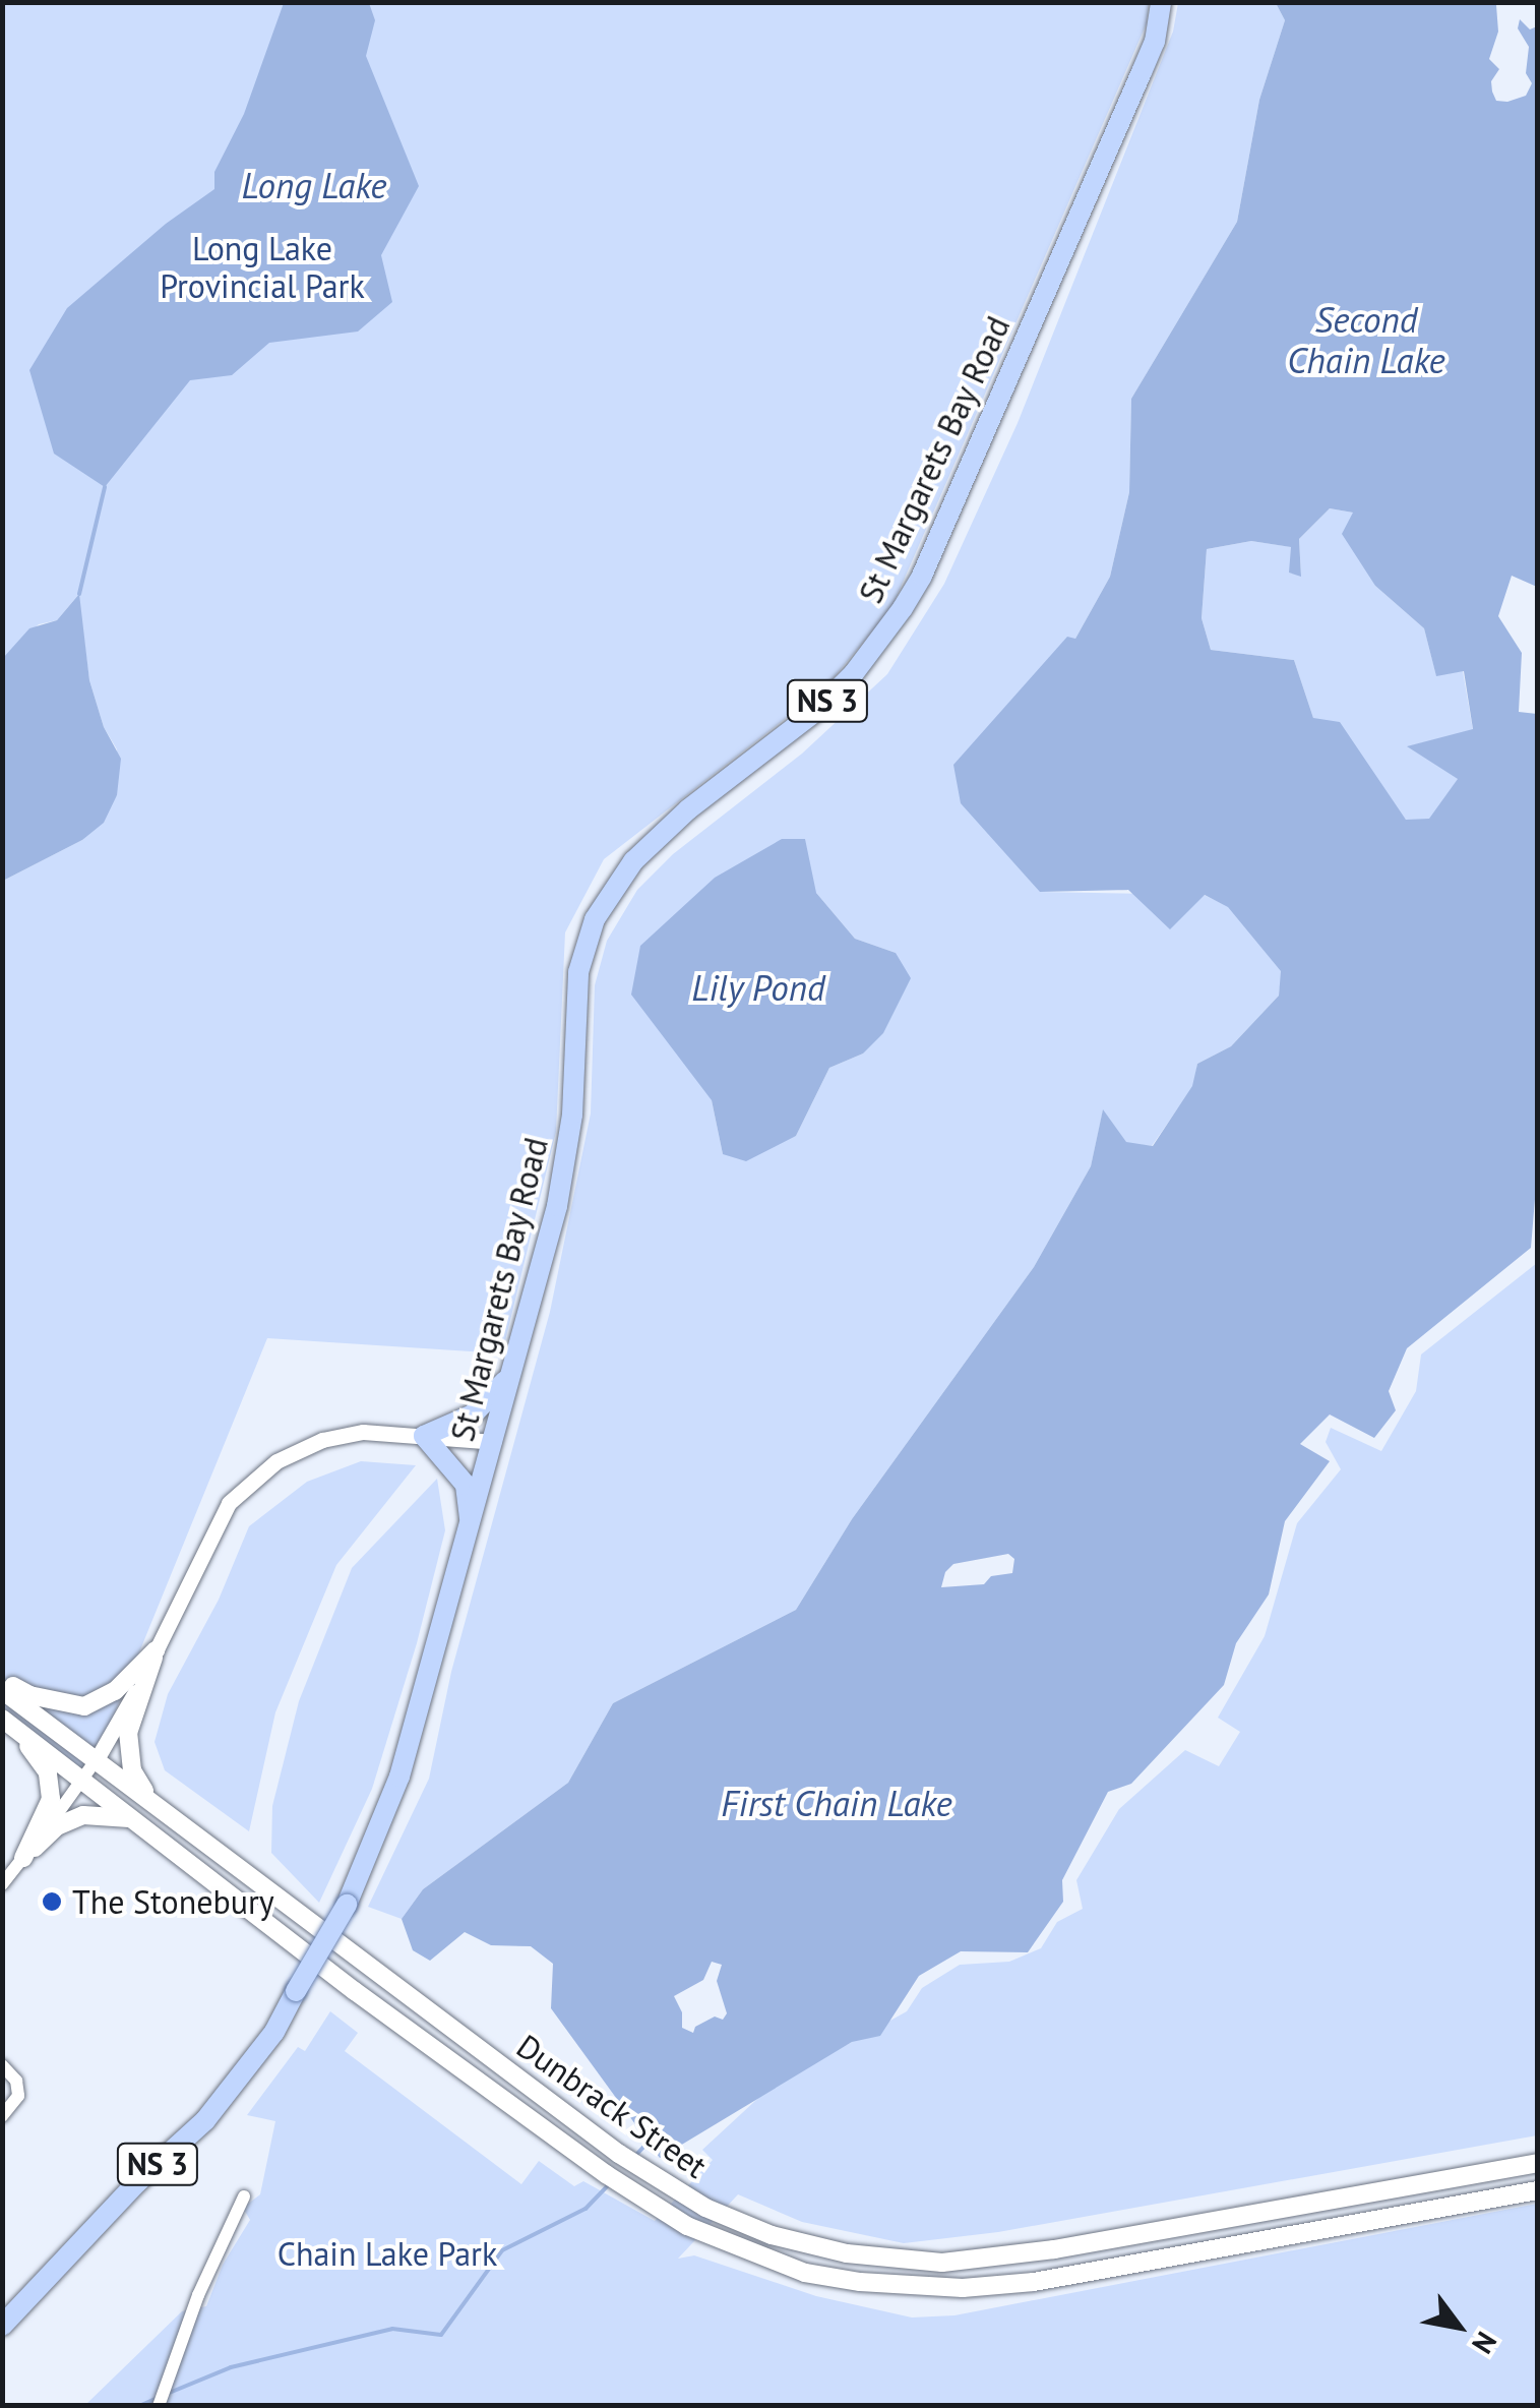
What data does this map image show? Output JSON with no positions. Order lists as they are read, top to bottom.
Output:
{
  "streets": {
    "main road": ["St Margarets Bay Road", "NS 3", "Dunbrack Street"]
  },
  "water": [
    "Long Lake",
    "Second Chain Lake",
    "Lily Pond",
    "First Chain Lake"
  ],
  "parks": ["Long Lake Provincial Park", "Chain Lake Park"],
  "places": ["The Stonebury"],
  "north": "bottom right"
}
